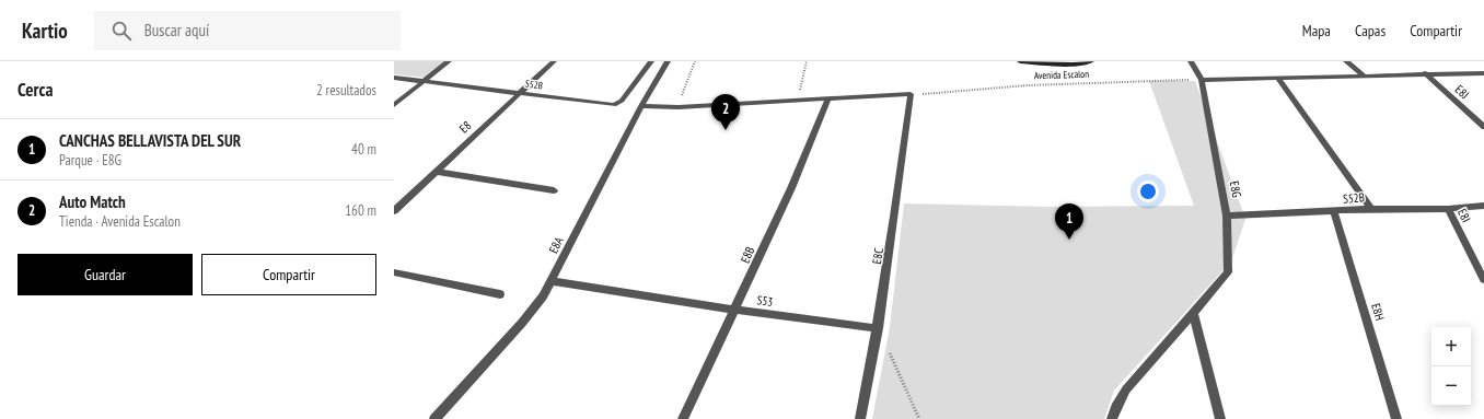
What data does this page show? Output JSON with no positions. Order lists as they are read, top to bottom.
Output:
{
  "streets": {
    "street": [
      "S52B",
      "E8J",
      "E8",
      "E8G",
      "E8I",
      "E8A",
      "E8B",
      "E8C",
      "S53",
      "E8H"
    ],
    "path": ["Avenida Escalon"]
  },
  "crossings": [
    ["Avenida Escalon", "E8G"],
    ["Avenida Escalon", "E8C"],
    ["S52B", "E8"],
    ["S52B", "E8G"],
    ["S52B", "E8I"],
    ["S52B", "E8H"],
    ["E8A", "S53"],
    ["E8B", "S53"],
    ["E8C", "S53"]
  ],
  "page": {
    "header": "Kartio",
    "search": "Buscar aquí",
    "nav": ["Mapa", "Capas", "Compartir"],
    "heading": ["Cerca", "2 resultados"],
    "pins": ["2", "1"],
    "list": [
      {
        "mark": "1",
        "name": "CANCHAS BELLAVISTA DEL SUR",
        "note": "Parque · E8G",
        "value": "40 m"
      },
      {
        "mark": "2",
        "name": "Auto Match",
        "note": "Tienda · Avenida Escalon",
        "value": "160 m"
      }
    ],
    "buttons": ["Guardar", "Compartir"],
    "map_buttons": ["+", "−"]
  }
}
